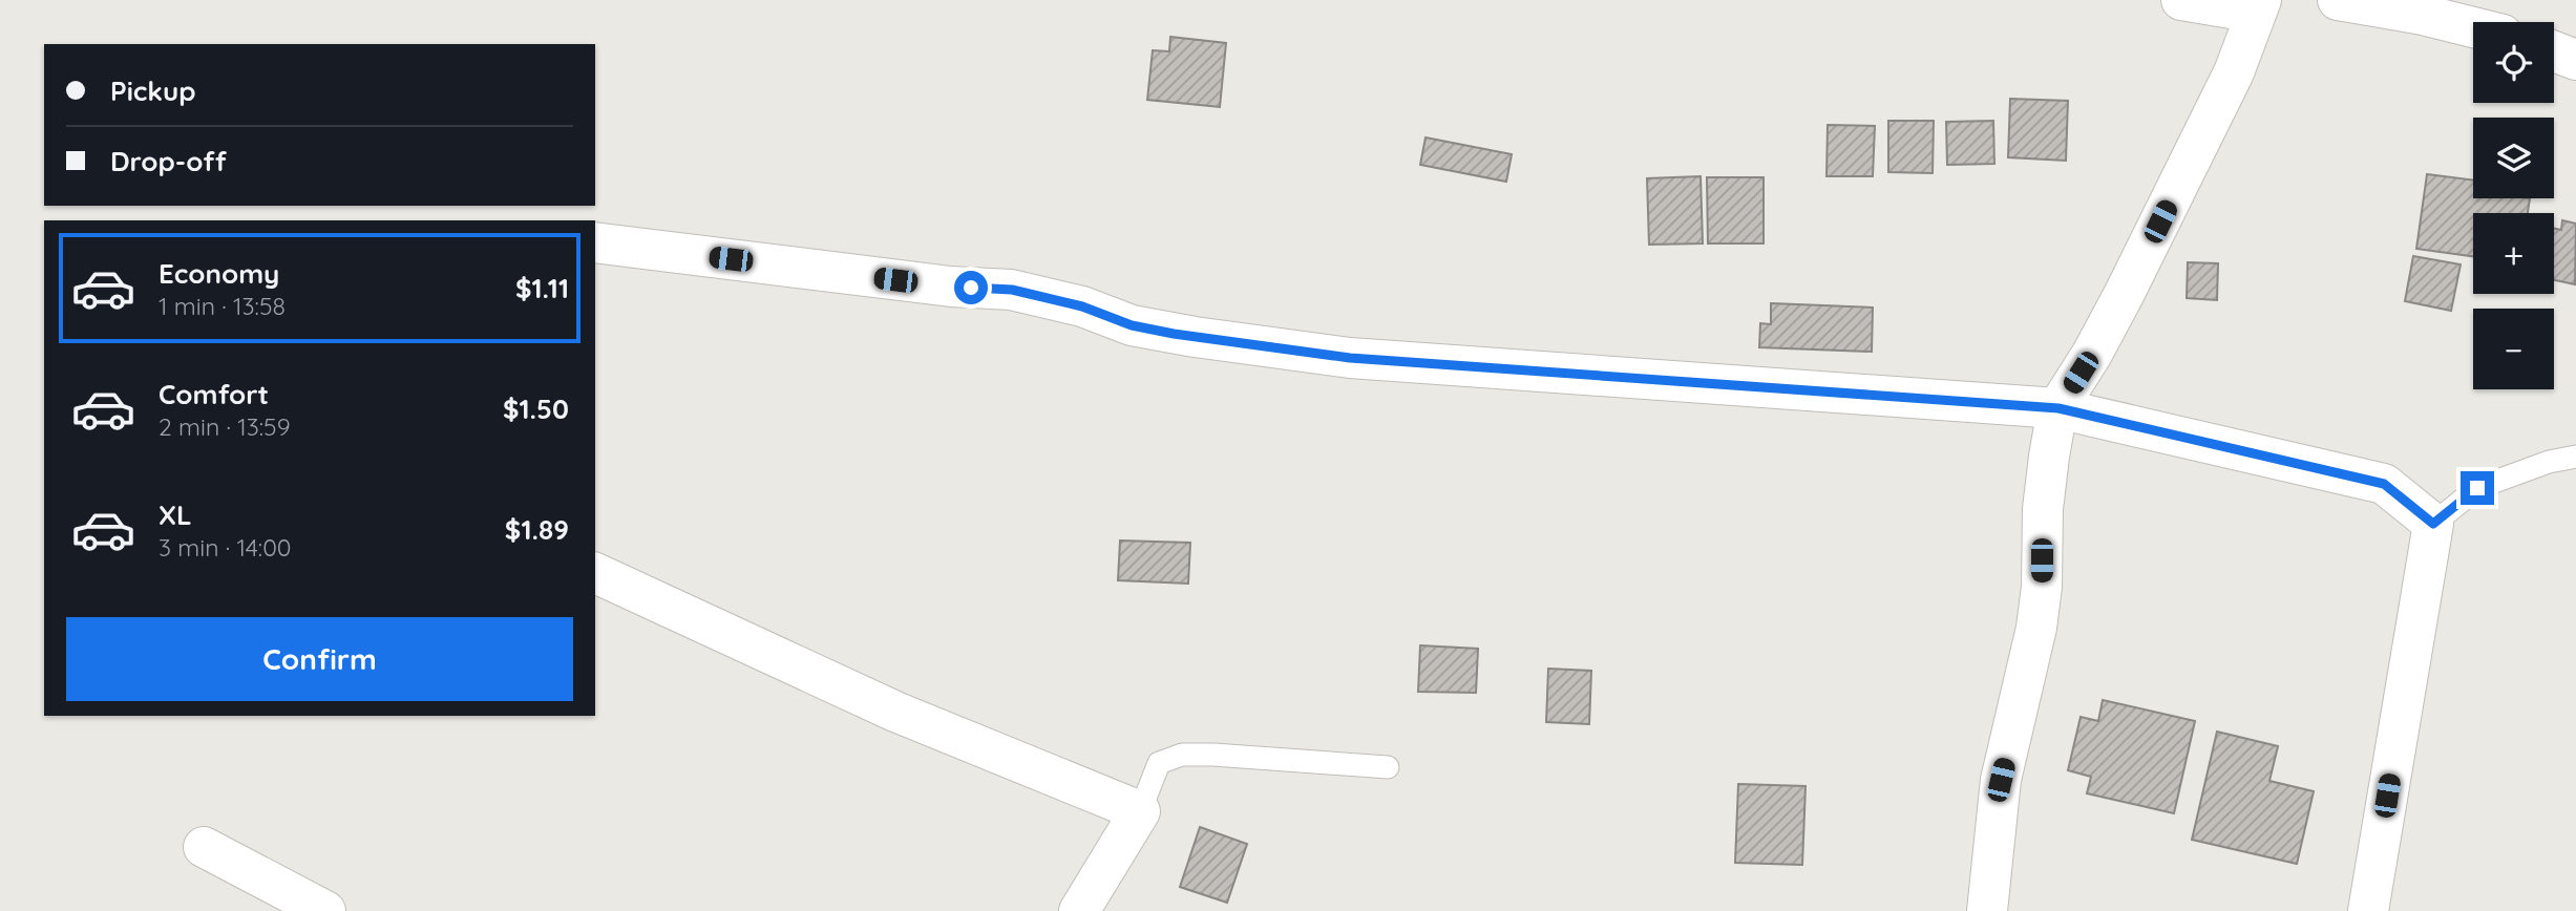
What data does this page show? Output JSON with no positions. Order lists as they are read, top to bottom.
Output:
{
  "page": {
    "map_buttons": ["+", "−"],
    "banner": ["Pickup", "Drop-off"],
    "list": [
      {
        "name": "Economy",
        "note": "1 min · 13:58",
        "value": "$1.11"
      },
      {
        "name": "Comfort",
        "note": "2 min · 13:59",
        "value": "$1.50"
      },
      {
        "name": "XL",
        "note": "3 min · 14:00",
        "value": "$1.89"
      }
    ],
    "buttons": "Confirm"
  }
}
